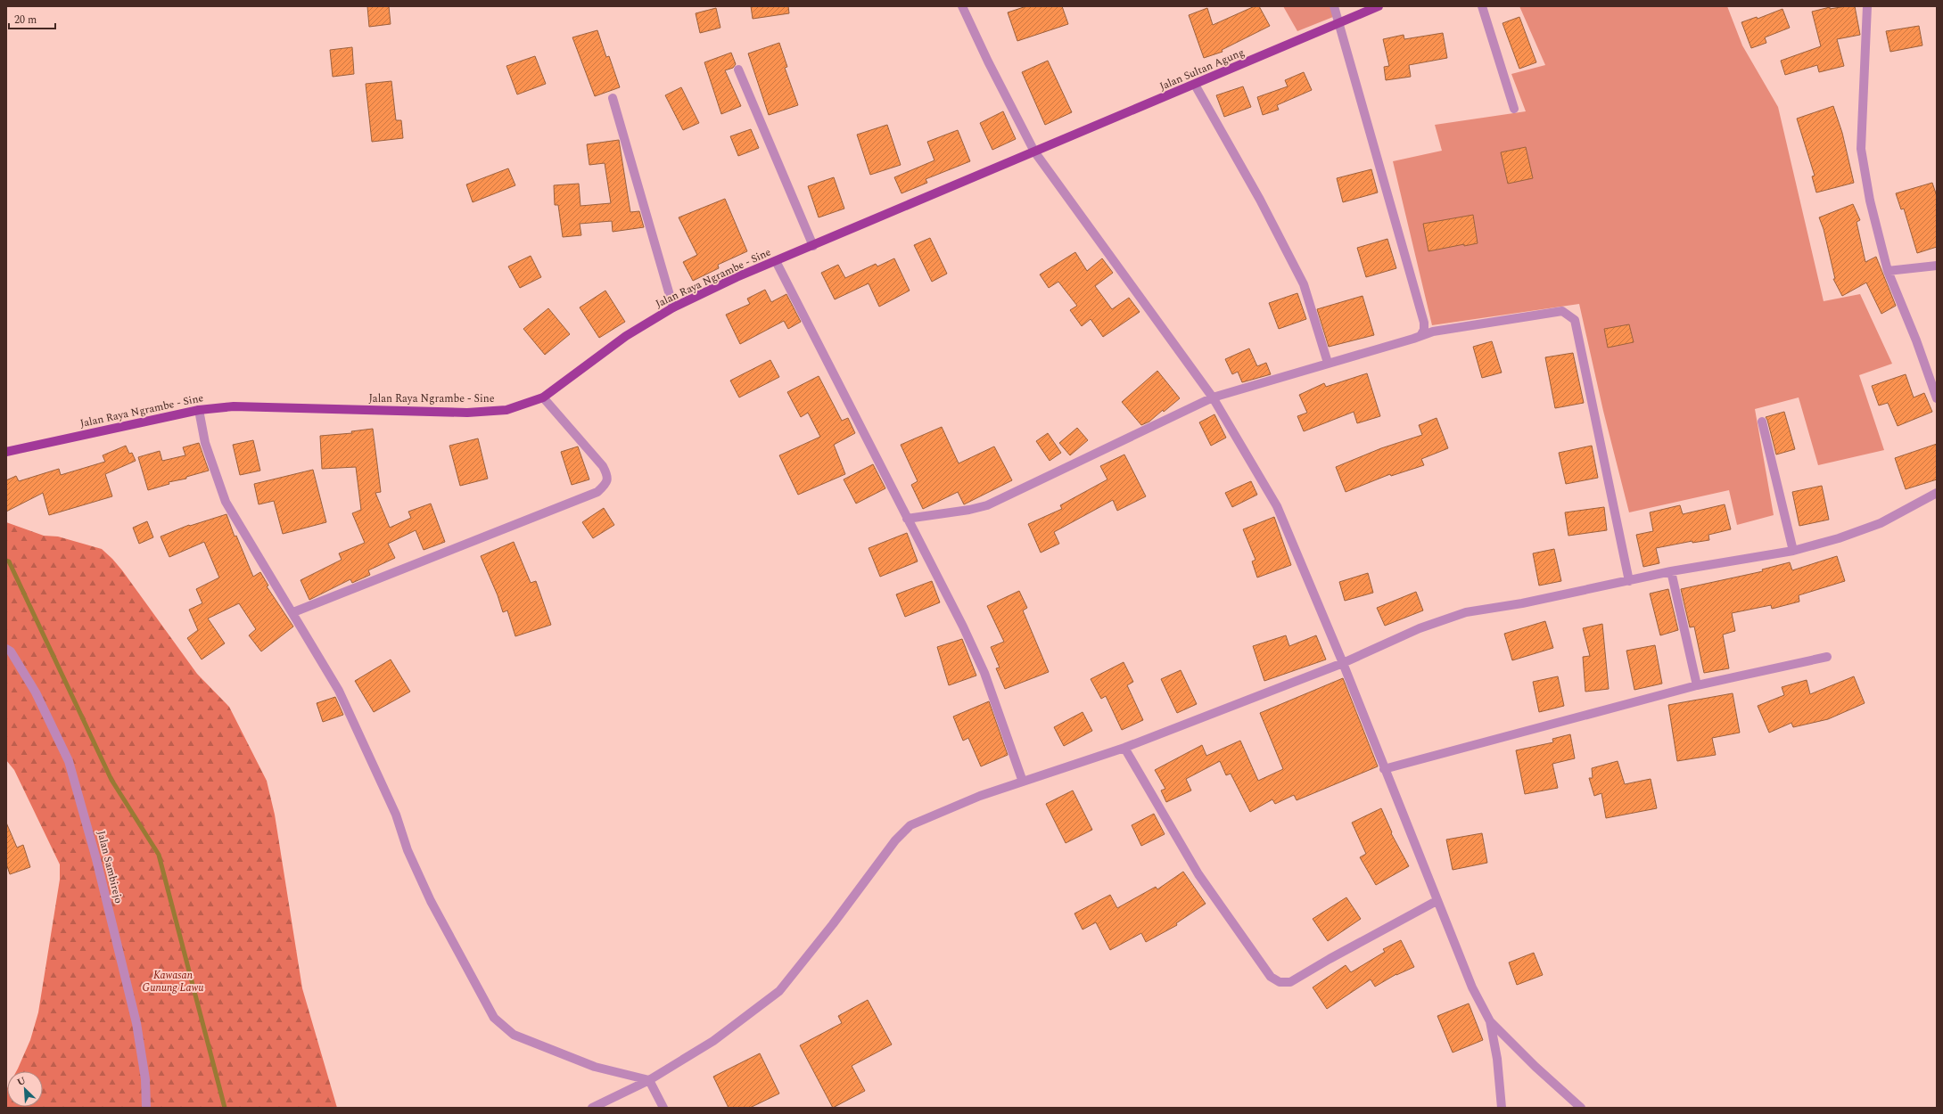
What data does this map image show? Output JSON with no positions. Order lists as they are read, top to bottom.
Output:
{
  "streets": {
    "main road": ["Jalan Sultan Agung", "Jalan Raya Ngrambe - Sine"],
    "street": ["Jalan Sambirejo"]
  },
  "crossings": [
    ["Jalan Sultan Agung", "Jalan Raya Ngrambe - Sine"]
  ],
  "parks": ["Kawasan Gunung Lawu"],
  "scale_bar": "20 m",
  "north": "top left"
}
